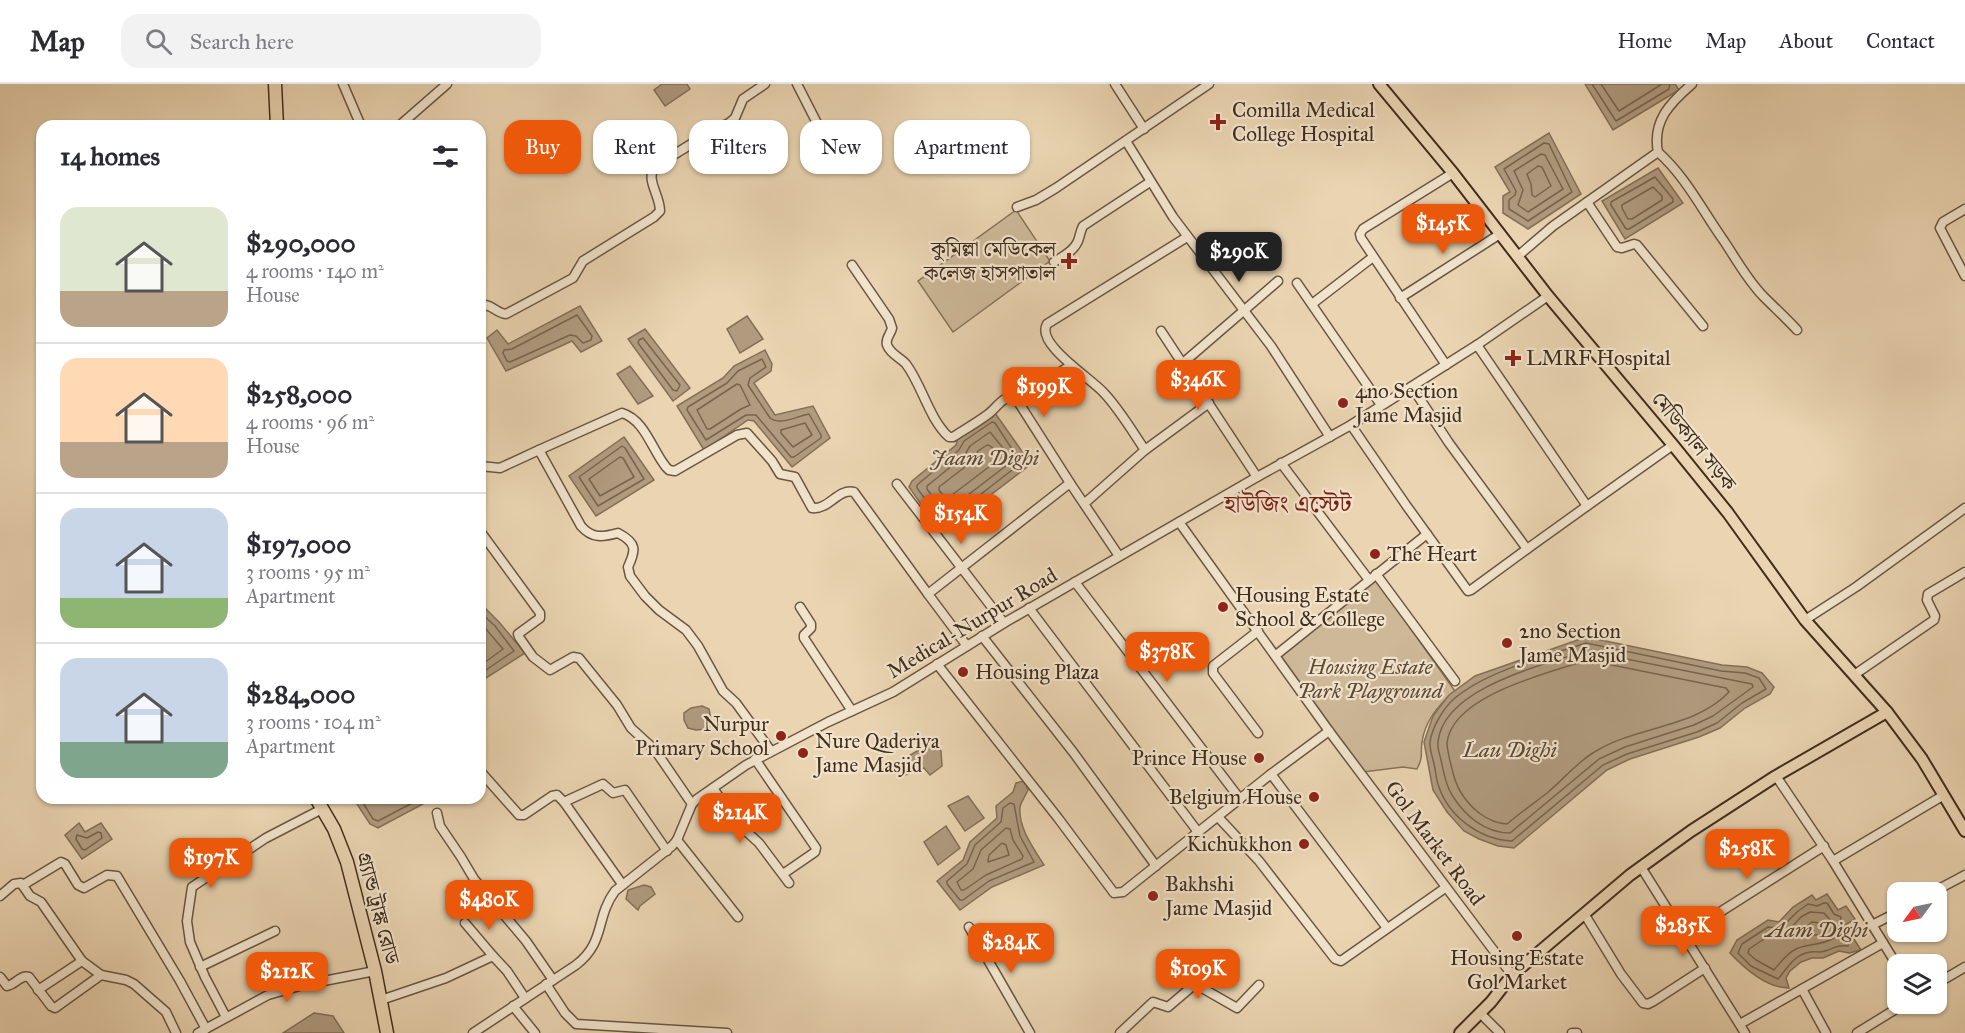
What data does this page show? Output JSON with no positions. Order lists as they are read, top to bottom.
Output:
{
  "streets": {
    "highway": ["গ্র্যান্ড ট্রাঙ্ক রোড"],
    "main road": ["মেডিক্যাল সড়ক"],
    "street": ["Medical-Nurpur Road", "Gol Market Road"]
  },
  "crossings": [
    ["মেডিক্যাল সড়ক", "Medical-Nurpur Road"],
    ["Medical-Nurpur Road", "Gol Market Road"]
  ],
  "districts": ["হাউজিং এস্টেট"],
  "water": ["Jaam Dighi", "Lau Dighi", "Aam Dighi"],
  "parks": ["Housing Estate Park Playground"],
  "places": {
    "health": ["Comilla Medical College Hospital", "কুমিল্লা মেডিকেল কলেজ হাসপাতাল", "LMRF Hospital"],
    "other": [
      "4no Section Jame Masjid",
      "The Heart",
      "Housing Estate School & College",
      "2no Section Jame Masjid",
      "Housing Plaza",
      "Nurpur Primary School",
      "Nure Qaderiya Jame Masjid",
      "Prince House",
      "Belgium House",
      "Kichukkhon",
      "Bakhshi Jame Masjid",
      "Housing Estate Gol Market"
    ]
  },
  "north": "bottom left",
  "page": {
    "header": "Map",
    "search": "Search here",
    "nav": [
      "Home",
      "Map",
      "About",
      "Contact"
    ],
    "chip": [
      "Buy",
      "Rent",
      "Filters",
      "New",
      "Apartment"
    ],
    "heading": "14 homes",
    "list": [
      {
        "name": "$290,000",
        "note": "4 rooms · 140 m² · House"
      },
      {
        "name": "$258,000",
        "note": "4 rooms · 96 m² · House"
      },
      {
        "name": "$197,000",
        "note": "3 rooms · 95 m² · Apartment"
      },
      {
        "name": "$284,000",
        "note": "3 rooms · 104 m² · Apartment"
      }
    ],
    "price": [
      "$145K",
      "$290K",
      "$346K",
      "$199K",
      "$154K",
      "$378K",
      "$214K",
      "$258K",
      "$197K",
      "$480K",
      "$285K",
      "$284K",
      "$109K",
      "$212K"
    ]
  }
}
